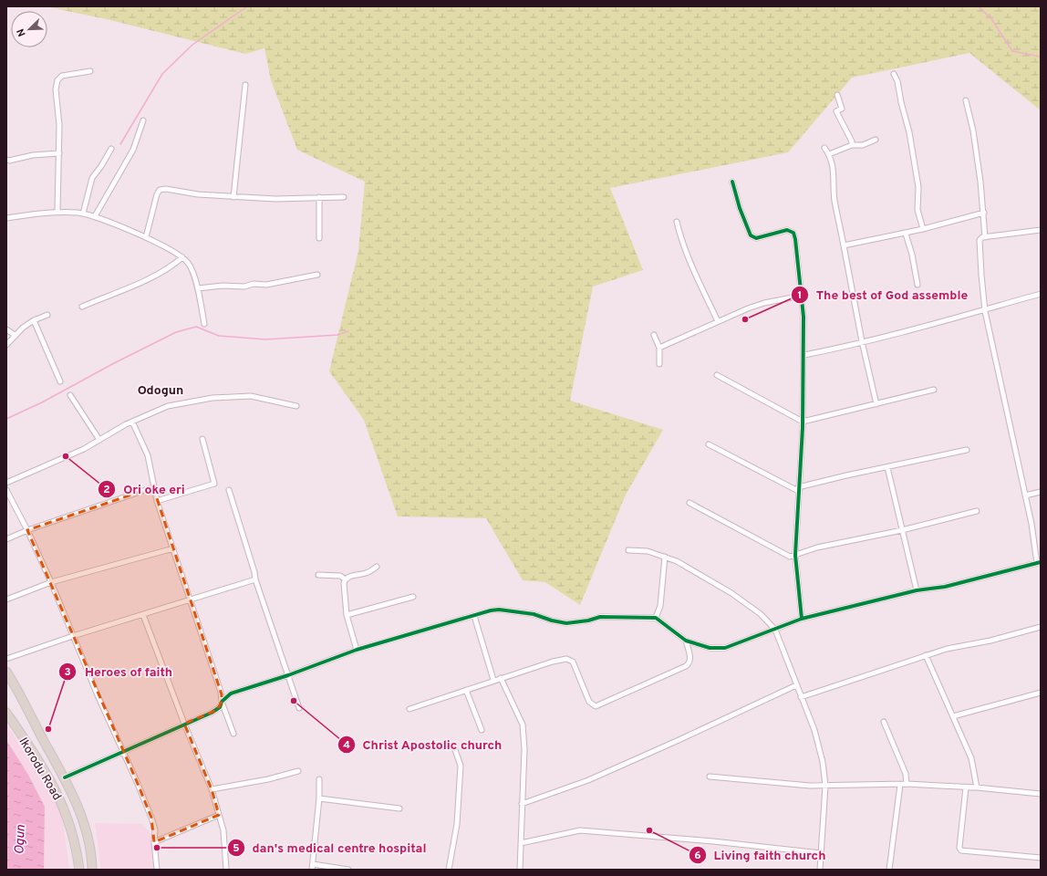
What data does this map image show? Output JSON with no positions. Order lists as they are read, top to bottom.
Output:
{
  "streets": {
    "highway": ["Ikorodu Road"]
  },
  "districts": ["Odogun"],
  "water": ["Ogun"],
  "places": [
    "The best of God assemble",
    "Ori oke eri",
    "Christ Apostolic church",
    "Heroes of faith",
    "Living faith church",
    "dan's medical centre hospital"
  ],
  "north": "bottom left"
}
